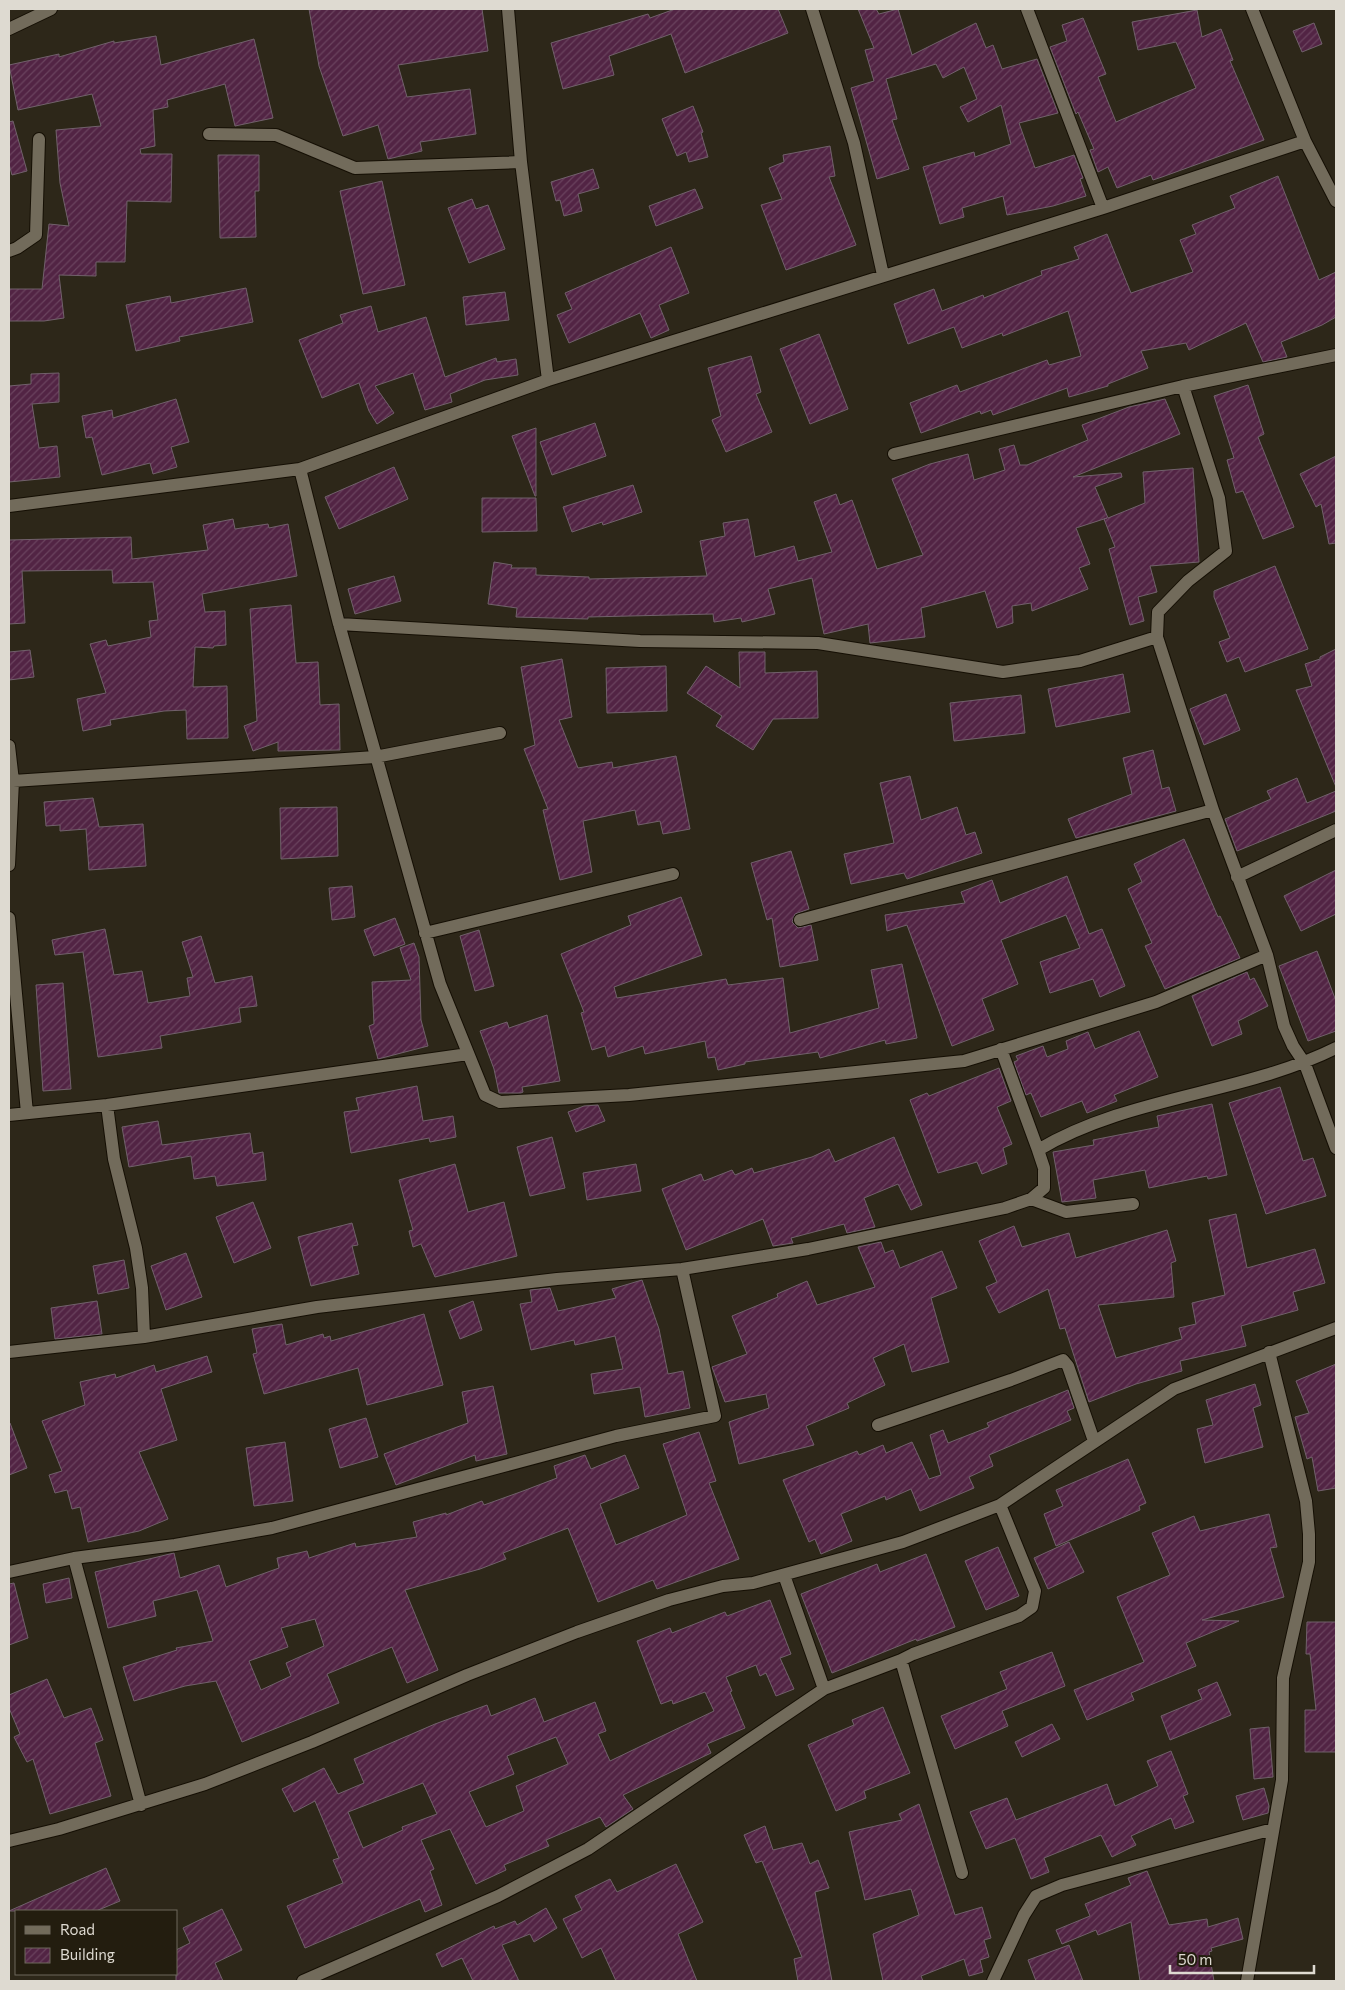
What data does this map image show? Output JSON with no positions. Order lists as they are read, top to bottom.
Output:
{
  "legend": ["Road", "Building"],
  "scale_bar": "50 m"
}
